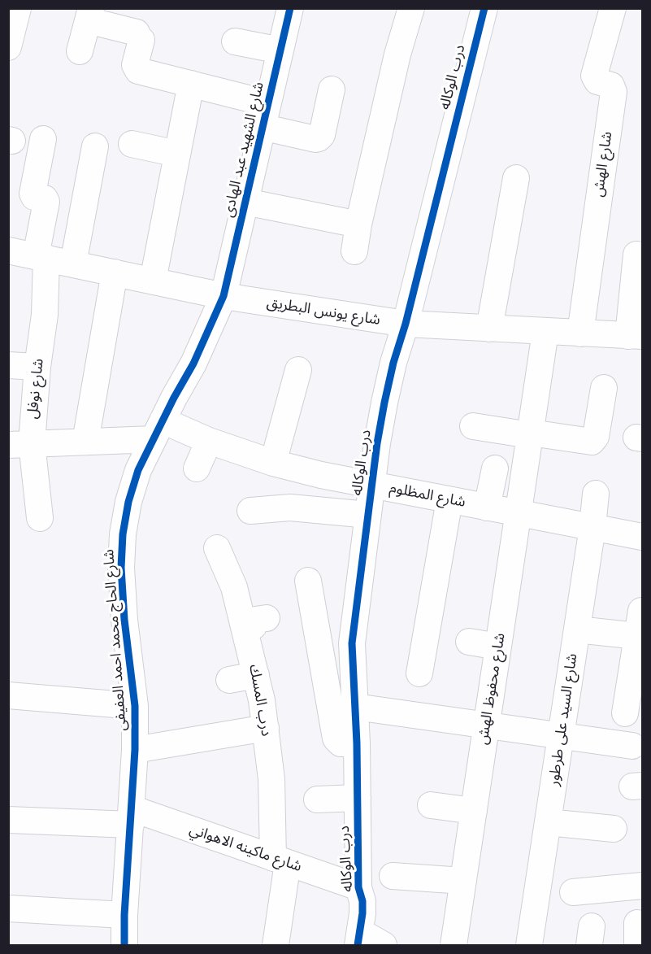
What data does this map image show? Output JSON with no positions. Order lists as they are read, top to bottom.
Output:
{
  "streets": {
    "street": [
      "درب الوكاله",
      "شارع الشهيد عبد الهادى",
      "شارع الهش",
      "شارع يونس البطريق",
      "شارع نوفل",
      "شارع المظلوم",
      "شارع الحاج محمد احمد العفيفى",
      "شارع محفوظ الهش",
      "درب المسك",
      "شارع السيد على طرطور",
      "شارع ماكينه الاهواني"
    ]
  },
  "crossings": [
    ["درب الوكاله", "شارع يونس البطريق"],
    ["درب الوكاله", "شارع المظلوم"],
    ["درب الوكاله", "شارع ماكينه الاهواني"],
    ["شارع الشهيد عبد الهادى", "شارع يونس البطريق"],
    ["شارع الشهيد عبد الهادى", "شارع الحاج محمد احمد العفيفى"],
    ["شارع الهش", "شارع يونس البطريق"],
    ["شارع يونس البطريق", "شارع نوفل"],
    ["شارع يونس البطريق", "شارع الحاج محمد احمد العفيفى"],
    ["شارع يونس البطريق", "شارع محفوظ الهش"],
    ["شارع المظلوم", "شارع الحاج محمد احمد العفيفى"],
    ["شارع المظلوم", "شارع محفوظ الهش"],
    ["شارع المظلوم", "شارع السيد على طرطور"],
    ["شارع الحاج محمد احمد العفيفى", "شارع ماكينه الاهواني"],
    ["درب المسك", "شارع ماكينه الاهواني"]
  ]
}
